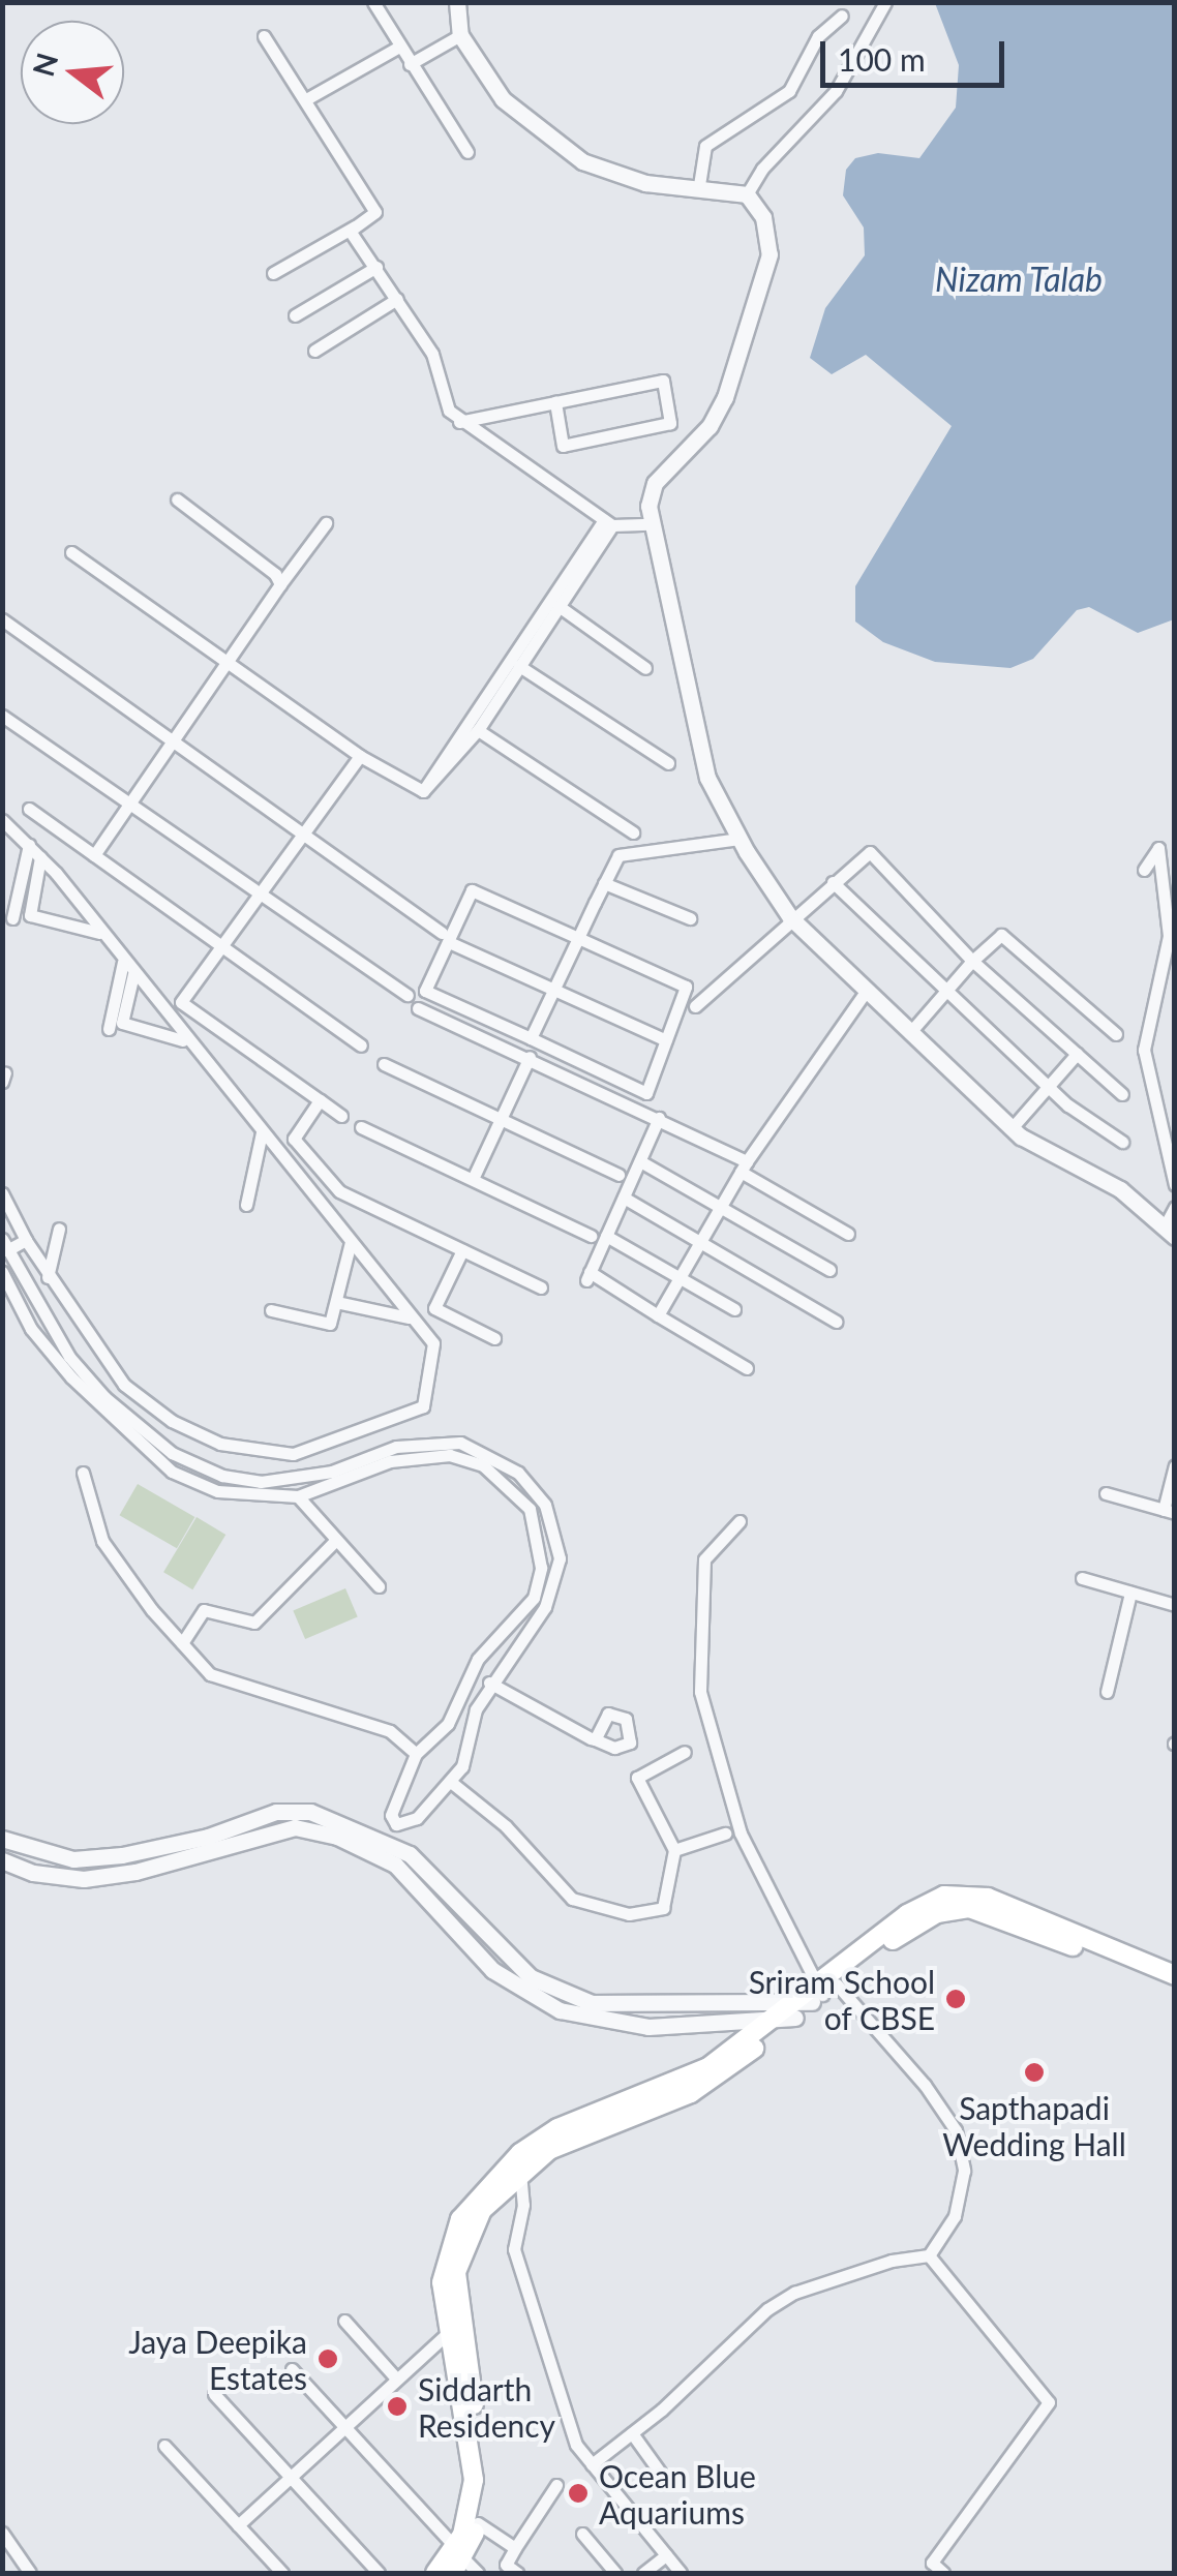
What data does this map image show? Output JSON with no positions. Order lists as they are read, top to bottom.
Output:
{
  "water": ["Nizam Talab"],
  "places": [
    "Sriram School of CBSE",
    "Sapthapadi Wedding Hall",
    "Jaya Deepika Estates",
    "Siddarth Residency",
    "Ocean Blue Aquariums"
  ],
  "scale_bar": "100 m",
  "north": "left"
}
